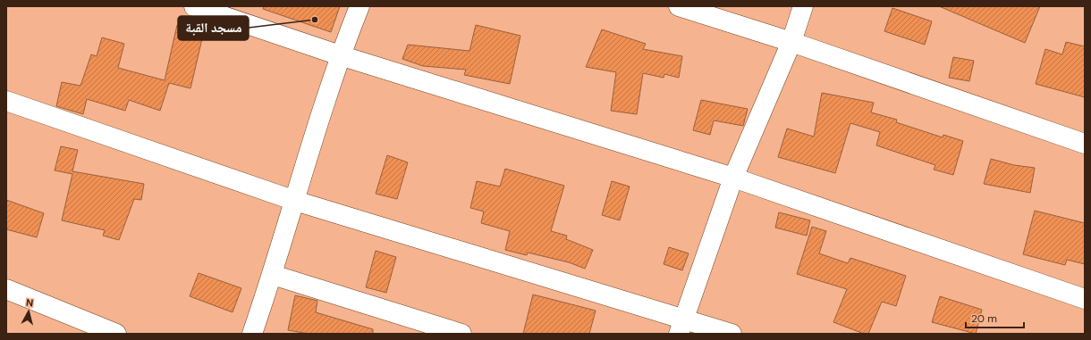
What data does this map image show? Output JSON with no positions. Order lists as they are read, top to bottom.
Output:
{
  "places": ["مسجد القبة"],
  "scale_bar": "20 m",
  "north": "top"
}
